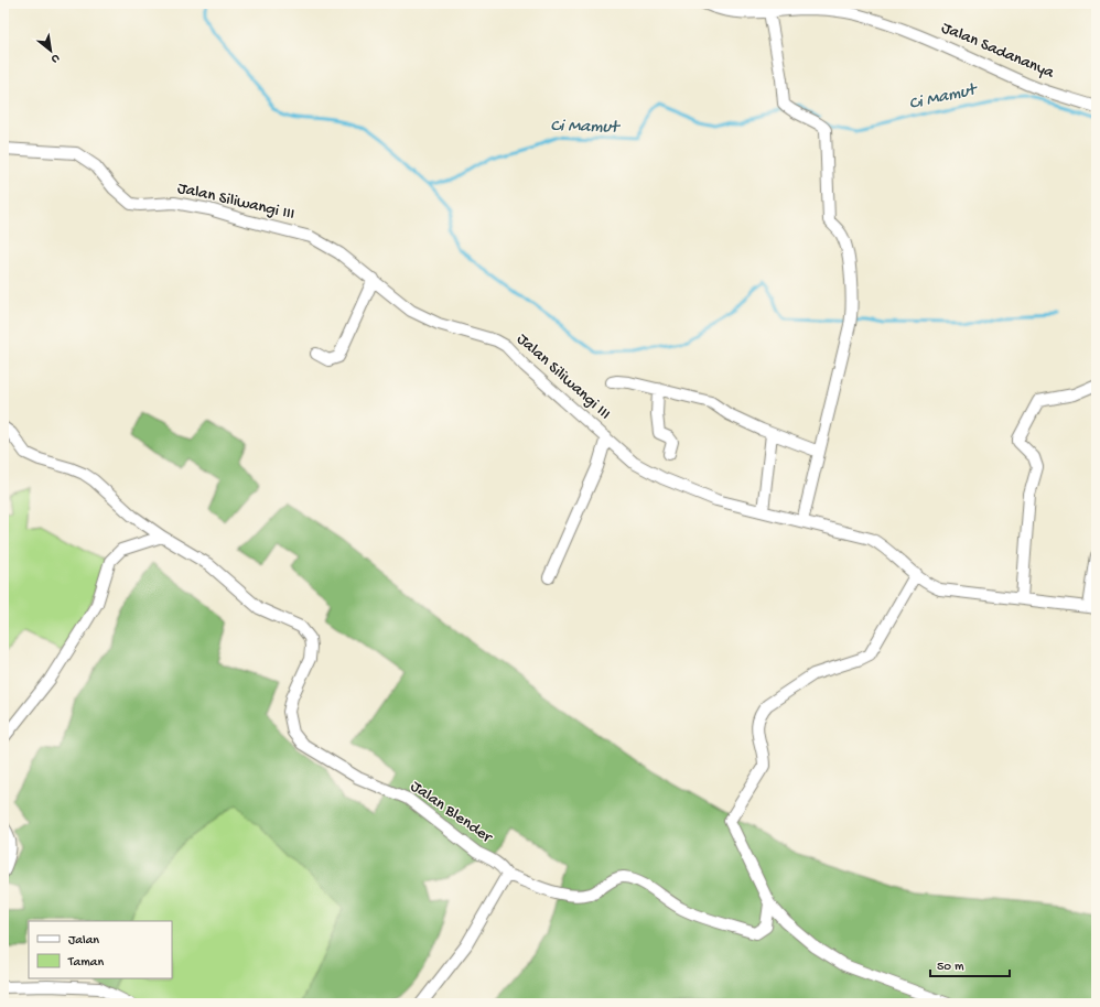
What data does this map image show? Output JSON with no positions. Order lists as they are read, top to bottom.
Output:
{
  "streets": {
    "street": ["Jalan Sadananya", "Jalan Siliwangi III", "Jalan Blender"]
  },
  "water": ["Ci Mamut"],
  "legend": ["Jalan", "Taman"],
  "scale_bar": "50 m",
  "north": "bottom right"
}
